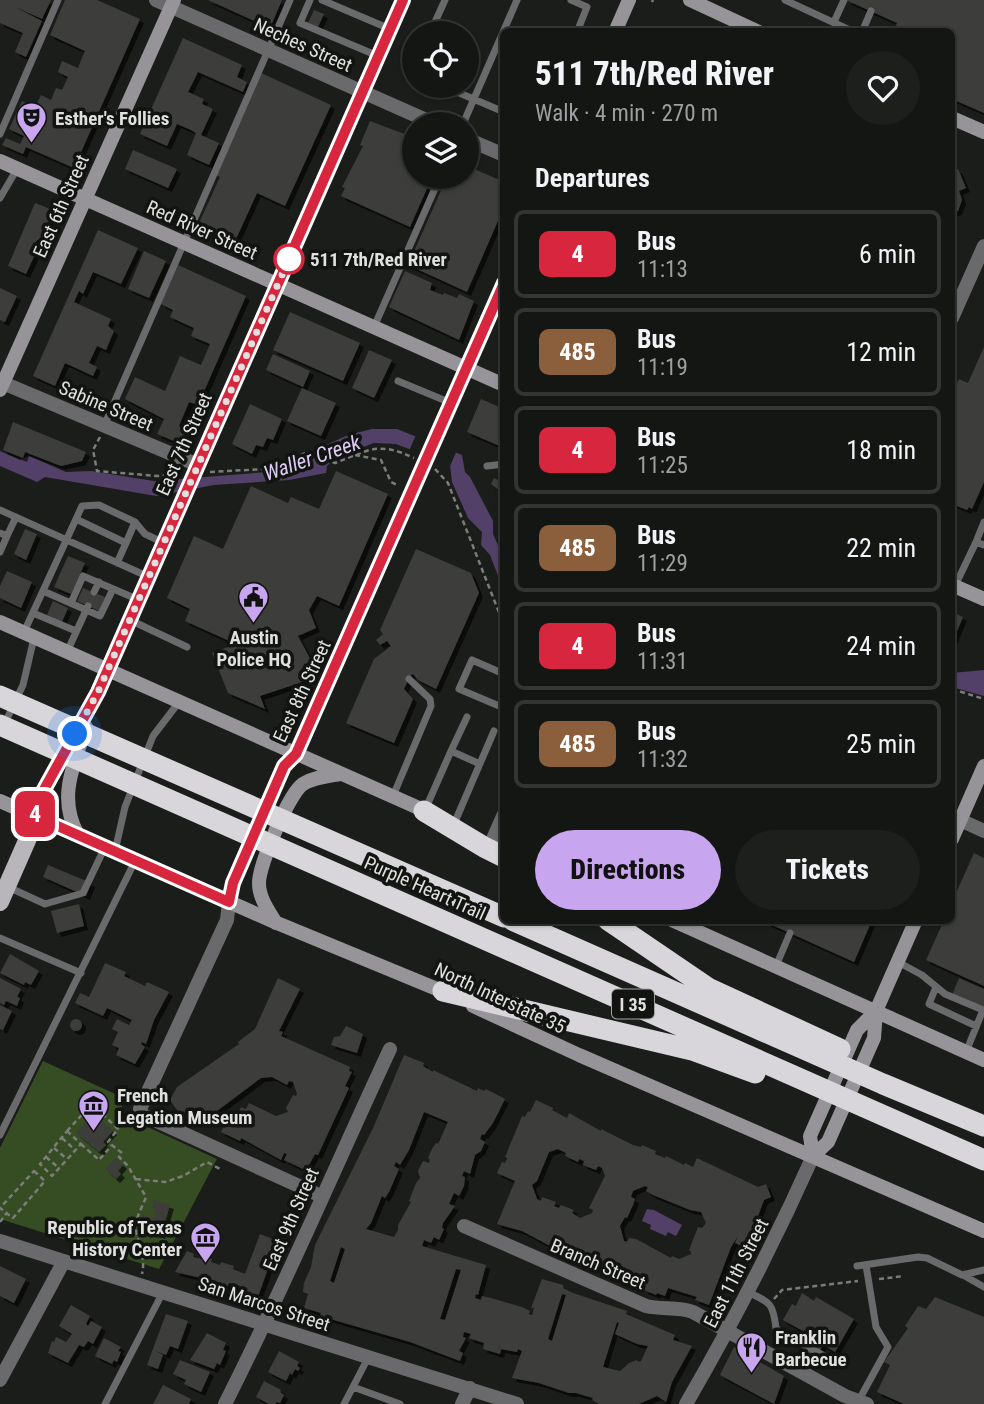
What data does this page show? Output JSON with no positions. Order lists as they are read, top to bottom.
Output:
{
  "streets": {
    "highway": ["Purple Heart Trail", "I 35"],
    "main road": [
      "East 6th Street",
      "Red River Street",
      "East 7th Street",
      "East 8th Street",
      "North Interstate 35",
      "East 11th Street"
    ],
    "street": [
      "Neches Street",
      "Sabine Street",
      "East 9th Street",
      "Branch Street",
      "San Marcos Street"
    ]
  },
  "crossings": [
    ["Neches Street", "East 6th Street"],
    ["Neches Street", "East 7th Street"],
    ["East 6th Street", "Red River Street"],
    ["East 6th Street", "Sabine Street"],
    ["Red River Street", "East 7th Street"],
    ["Red River Street", "East 8th Street"],
    ["Sabine Street", "East 7th Street"],
    ["East 7th Street", "North Interstate 35"],
    ["East 8th Street", "North Interstate 35"],
    ["East 8th Street", "East 9th Street"],
    ["North Interstate 35", "East 11th Street"],
    ["East 9th Street", "San Marcos Street"],
    ["Branch Street", "East 11th Street"]
  ],
  "water": ["Waller Creek"],
  "places": {
    "theatre": ["Esther's Follies"],
    "other": ["511 7th/Red River"],
    "public building": ["Austin Police HQ"],
    "museum": ["French Legation Museum", "Republic of Texas History Center"],
    "restaurant": ["Franklin Barbecue"]
  },
  "lines": ["bus line 4"],
  "page": {
    "on_map": "4",
    "heading": [
      ["511 7th/Red River", "Walk · 4 min · 270 m"],
      "Departures"
    ],
    "list": [
      {
        "mark": "4",
        "name": "Bus",
        "note": "11:13",
        "value": "6 min"
      },
      {
        "mark": "485",
        "name": "Bus",
        "note": "11:19",
        "value": "12 min"
      },
      {
        "mark": "4",
        "name": "Bus",
        "note": "11:25",
        "value": "18 min"
      },
      {
        "mark": "485",
        "name": "Bus",
        "note": "11:29",
        "value": "22 min"
      },
      {
        "mark": "4",
        "name": "Bus",
        "note": "11:31",
        "value": "24 min"
      },
      {
        "mark": "485",
        "name": "Bus",
        "note": "11:32",
        "value": "25 min"
      }
    ],
    "buttons": ["Directions", "Tickets"]
  }
}
